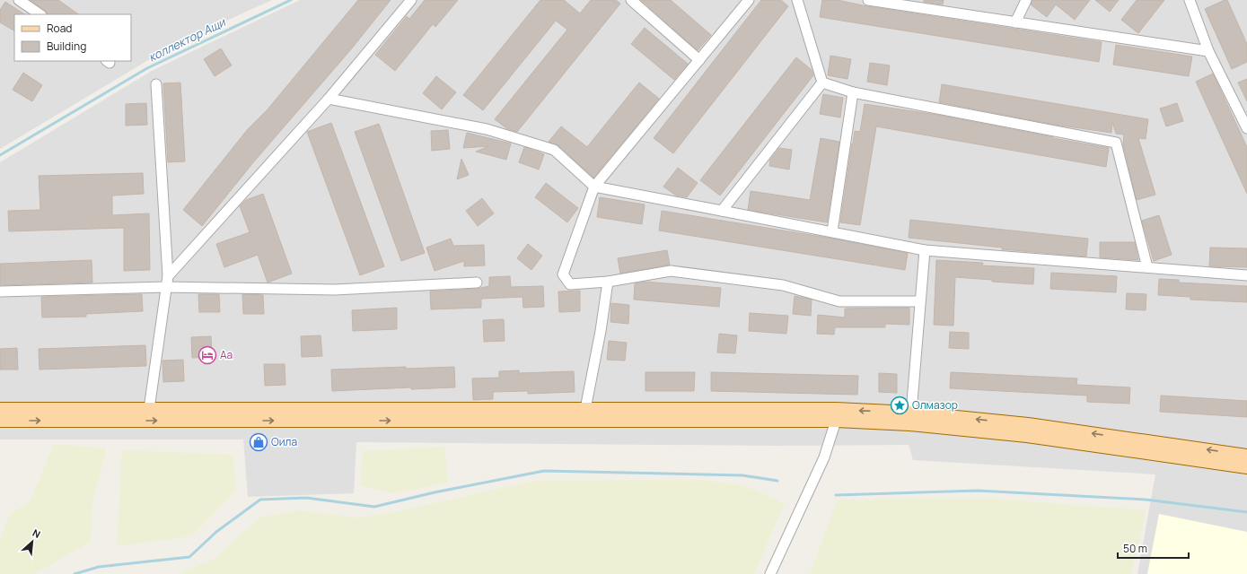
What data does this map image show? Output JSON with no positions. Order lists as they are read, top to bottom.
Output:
{
  "water": ["коллектор Ащи"],
  "places": {
    "hotel": ["Аа"],
    "place": ["Олмазор"],
    "shop": ["Оила"]
  },
  "legend": ["Road", "Building"],
  "scale_bar": "50 m",
  "north": "top right"
}
